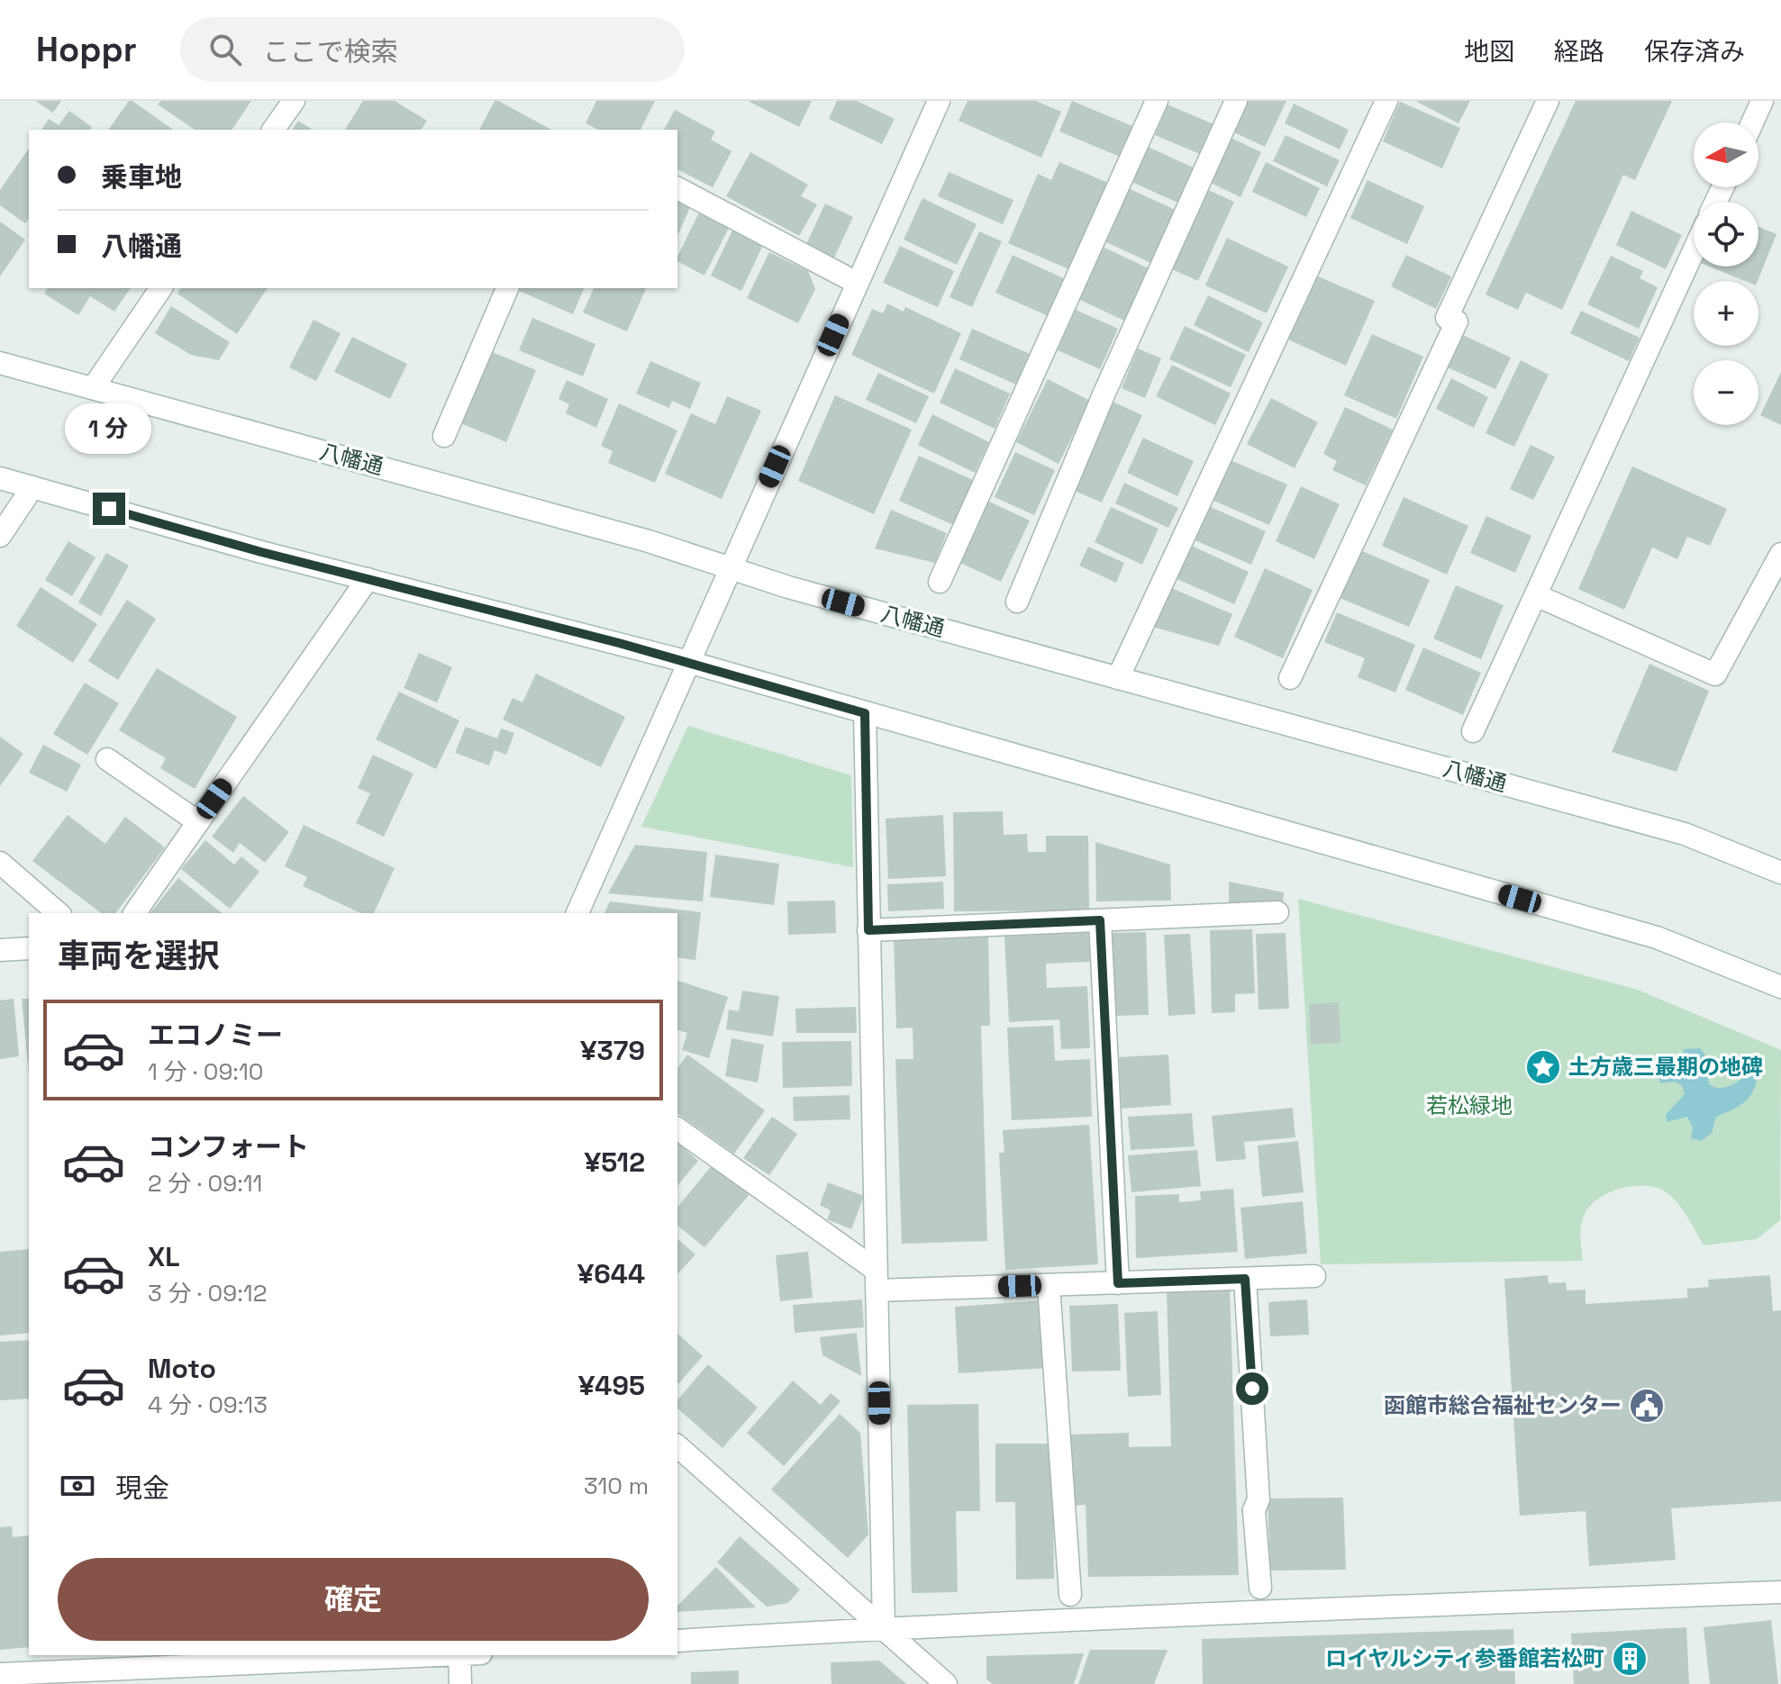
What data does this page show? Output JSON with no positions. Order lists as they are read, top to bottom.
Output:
{
  "streets": {
    "street": ["八幡通"]
  },
  "parks": ["若松緑地"],
  "places": {
    "place": ["土方歳三最期の地碑"],
    "public building": ["函館市総合福祉センター"],
    "building": ["ロイヤルシティ参番館若松町"]
  },
  "north": "left",
  "page": {
    "header": "Hoppr",
    "search": "ここで検索",
    "nav": ["地図", "経路", "保存済み"],
    "map_buttons": ["+", "−"],
    "banner": ["乗車地", "八幡通"],
    "bubble": "1 分",
    "heading": "車両を選択",
    "list": [
      {
        "name": "エコノミー",
        "note": "1 分 · 09:10",
        "value": "¥379"
      },
      {
        "name": "コンフォート",
        "note": "2 分 · 09:11",
        "value": "¥512"
      },
      {
        "name": "XL",
        "note": "3 分 · 09:12",
        "value": "¥644"
      },
      {
        "name": "Moto",
        "note": "4 分 · 09:13",
        "value": "¥495"
      }
    ],
    "pay": ["現金", "310 m"],
    "buttons": "確定"
  }
}
